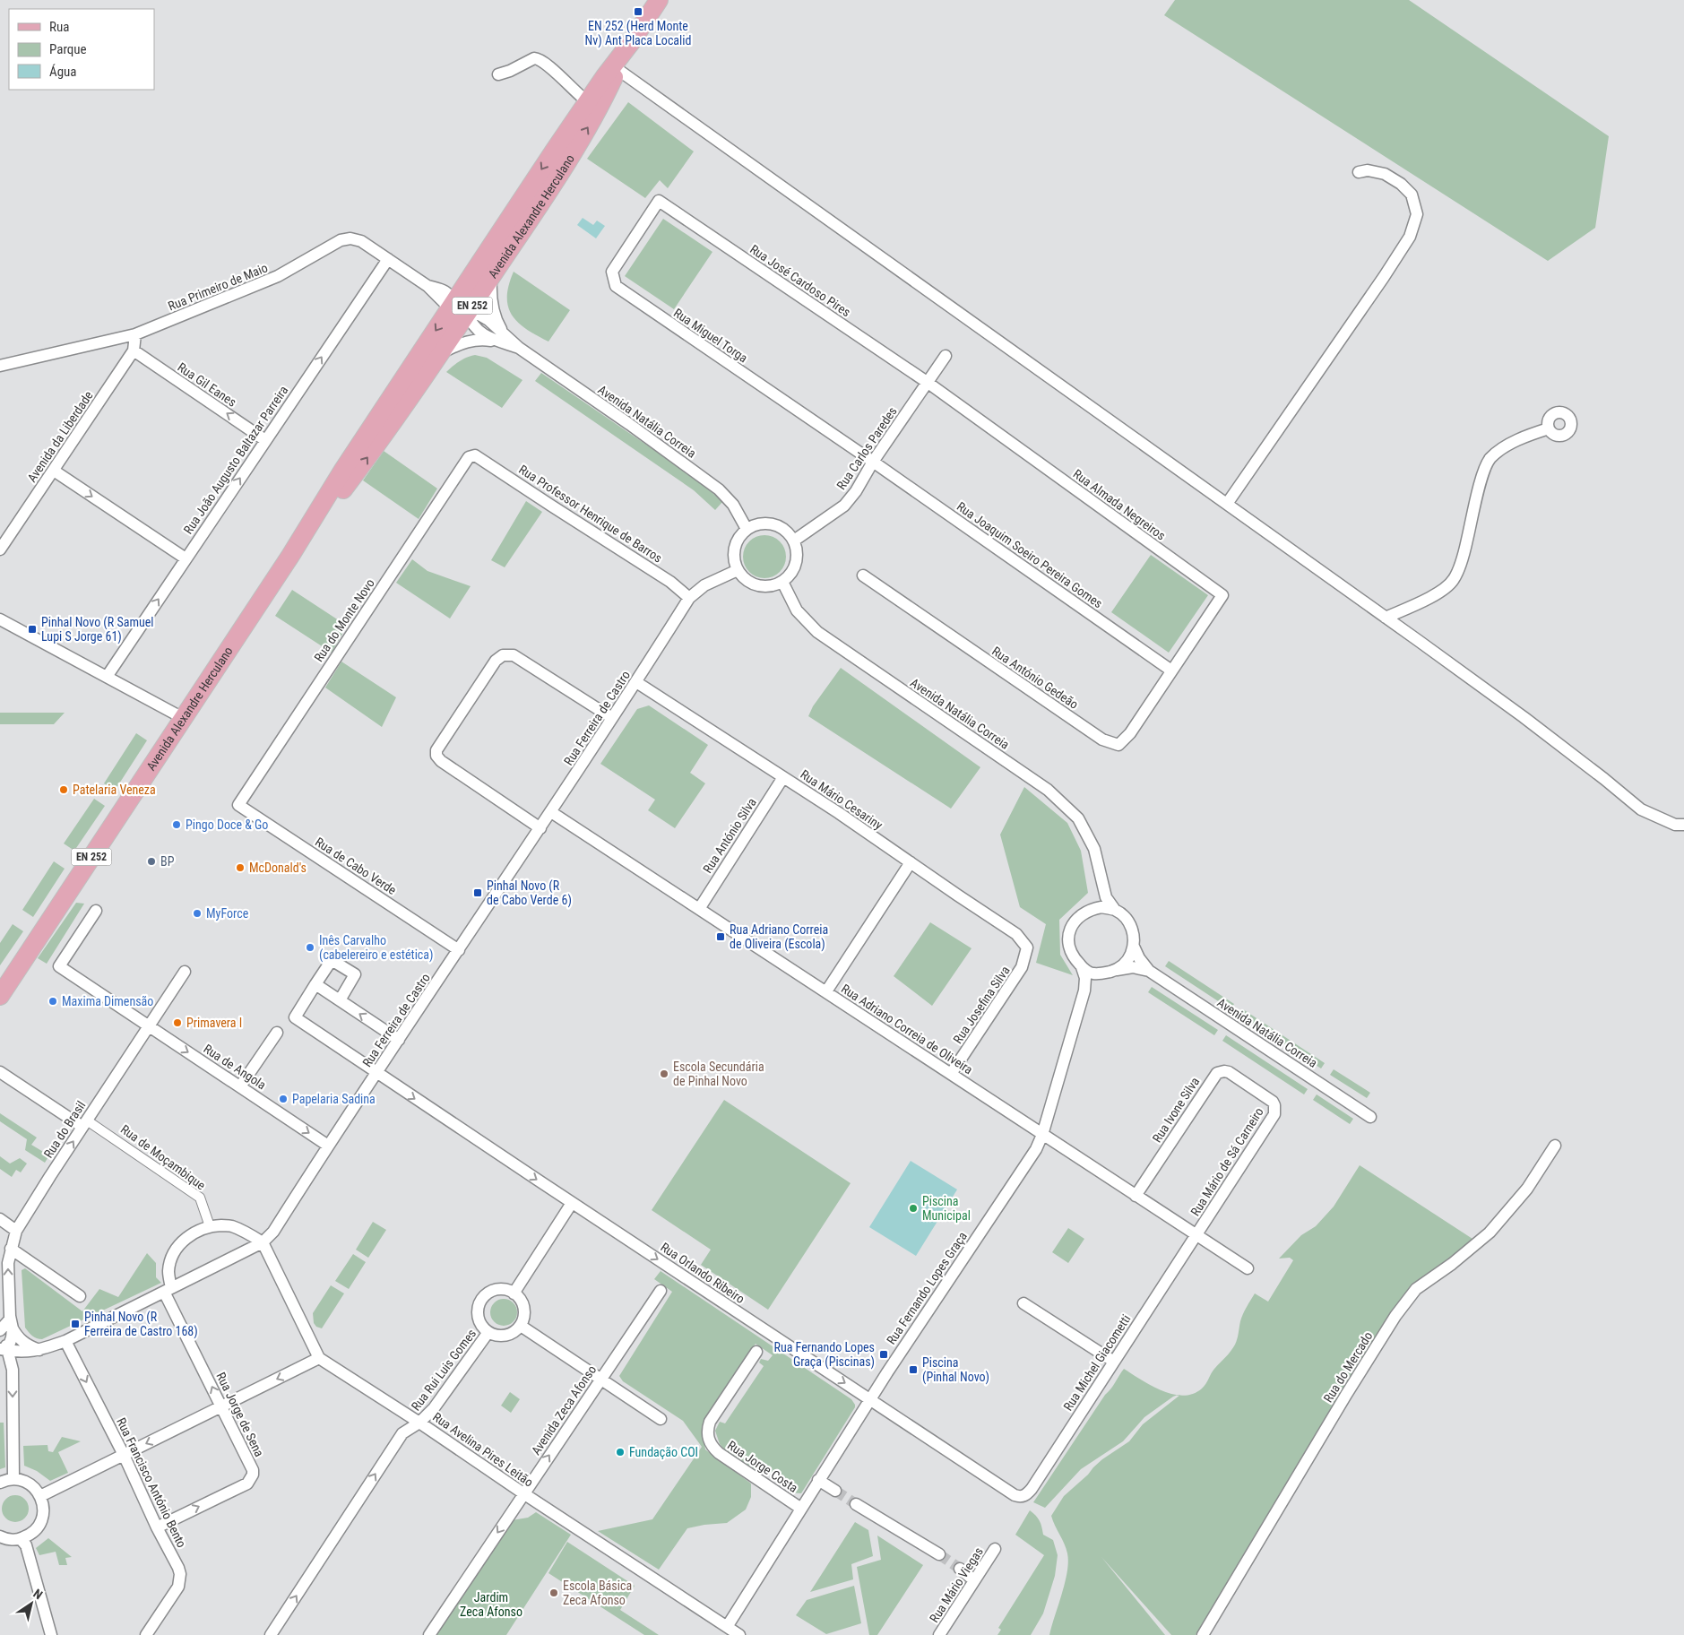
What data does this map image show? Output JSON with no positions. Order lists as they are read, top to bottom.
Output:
{
  "streets": {
    "main road": ["Avenida Alexandre Herculano", "EN 252"],
    "street": [
      "Rua José Cardoso Pires",
      "Rua Primeiro de Maio",
      "Rua Miguel Torga",
      "Rua Gil Eanes",
      "Avenida Natália Correia",
      "Avenida da Liberdade",
      "Rua Carlos Paredes",
      "Rua João Augusto Baltazar Parreira",
      "Rua Almada Negreiros",
      "Rua Professor Henrique de Barros",
      "Rua Joaquim Soeiro Pereira Gomes",
      "Rua do Monte Novo",
      "Rua António Gedeão",
      "Rua Ferreira de Castro",
      "Rua Mário Cesariny",
      "Rua António Silva",
      "Rua de Cabo Verde",
      "Rua Josefina Silva",
      "Rua Adriano Correia de Oliveira",
      "Rua de Angola",
      "Rua Ivone Silva",
      "Rua do Brasil",
      "Rua de Moçambique",
      "Rua Mário de Sá Carneiro",
      "Rua Orlando Ribeiro",
      "Rua Fernando Lopes Graça",
      "Rua Michel Giacometti",
      "Rua do Mercado",
      "Rua Rui Luis Gomes",
      "Avenida Zeca Afonso",
      "Rua Jorge de Sena",
      "Rua Avelina Pires Leitão",
      "Rua Jorge Costa",
      "Rua Francisco António Bento",
      "Rua Mário Viegas"
    ]
  },
  "crossings": [
    ["Avenida Alexandre Herculano", "Rua Primeiro de Maio"],
    ["Avenida Alexandre Herculano", "Avenida Natália Correia"],
    ["Rua José Cardoso Pires", "Rua Miguel Torga"],
    ["Rua José Cardoso Pires", "Rua Carlos Paredes"],
    ["Rua José Cardoso Pires", "Rua Almada Negreiros"],
    ["Rua Primeiro de Maio", "Avenida Natália Correia"],
    ["Rua Primeiro de Maio", "Avenida da Liberdade"],
    ["Rua Primeiro de Maio", "Rua João Augusto Baltazar Parreira"],
    ["Rua Miguel Torga", "Rua Carlos Paredes"],
    ["Rua Miguel Torga", "Rua Joaquim Soeiro Pereira Gomes"],
    ["Rua Gil Eanes", "Avenida da Liberdade"],
    ["Rua Gil Eanes", "Rua João Augusto Baltazar Parreira"],
    ["Avenida Natália Correia", "Rua Carlos Paredes"],
    ["Avenida Natália Correia", "Rua Ferreira de Castro"],
    ["Avenida Natália Correia", "Rua Fernando Lopes Graça"],
    ["Rua Carlos Paredes", "Rua Almada Negreiros"],
    ["Rua Carlos Paredes", "Rua Joaquim Soeiro Pereira Gomes"],
    ["Rua Carlos Paredes", "Rua Ferreira de Castro"],
    ["Rua Almada Negreiros", "Rua Joaquim Soeiro Pereira Gomes"],
    ["Rua Almada Negreiros", "Rua António Gedeão"],
    ["Rua Professor Henrique de Barros", "Rua do Monte Novo"],
    ["Rua Professor Henrique de Barros", "Rua Ferreira de Castro"],
    ["Rua Joaquim Soeiro Pereira Gomes", "Rua António Gedeão"],
    ["Rua do Monte Novo", "Rua de Cabo Verde"],
    ["Rua Ferreira de Castro", "Rua Mário Cesariny"],
    ["Rua Ferreira de Castro", "Rua de Cabo Verde"],
    ["Rua Ferreira de Castro", "Rua Adriano Correia de Oliveira"],
    ["Rua Ferreira de Castro", "Rua de Angola"],
    ["Rua Ferreira de Castro", "Rua do Brasil"],
    ["Rua Ferreira de Castro", "Rua Orlando Ribeiro"],
    ["Rua Ferreira de Castro", "Rua Jorge de Sena"],
    ["Rua Ferreira de Castro", "Rua Francisco António Bento"],
    ["Rua Mário Cesariny", "Rua António Silva"],
    ["Rua Mário Cesariny", "Rua Josefina Silva"],
    ["Rua António Silva", "Rua Adriano Correia de Oliveira"],
    ["Rua Josefina Silva", "Rua Adriano Correia de Oliveira"],
    ["Rua Adriano Correia de Oliveira", "Rua Ivone Silva"],
    ["Rua Adriano Correia de Oliveira", "Rua Mário de Sá Carneiro"],
    ["Rua Adriano Correia de Oliveira", "Rua Fernando Lopes Graça"],
    ["Rua Adriano Correia de Oliveira", "Rua Michel Giacometti"],
    ["Rua de Angola", "Rua do Brasil"],
    ["Rua Ivone Silva", "Rua Mário de Sá Carneiro"],
    ["Rua do Brasil", "Rua de Moçambique"],
    ["Rua Mário de Sá Carneiro", "Rua Michel Giacometti"],
    ["Rua Orlando Ribeiro", "Rua Fernando Lopes Graça"],
    ["Rua Orlando Ribeiro", "Rua Michel Giacometti"],
    ["Rua Fernando Lopes Graça", "Rua Avelina Pires Leitão"],
    ["Rua Fernando Lopes Graça", "Rua Jorge Costa"],
    ["Rua Rui Luis Gomes", "Rua Avelina Pires Leitão"],
    ["Avenida Zeca Afonso", "Rua Avelina Pires Leitão"],
    ["Rua Jorge de Sena", "Rua Francisco António Bento"]
  ],
  "one_way": [
    "Rua Gil Eanes",
    "Rua João Augusto Baltazar Parreira",
    "Rua de Angola",
    "Rua Orlando Ribeiro",
    "Rua Rui Luis Gomes",
    "Rua Francisco António Bento"
  ],
  "parks": ["Jardim Zeca Afonso"],
  "places": {
    "transit": [
      "EN 252 (Herd Monte Nv) Ant Placa Localid",
      "Pinhal Novo (R Samuel Lupi S Jorge 61)",
      "Pinhal Novo (R de Cabo Verde 6)",
      "Rua Adriano Correia de Oliveira (Escola)",
      "Pinhal Novo (R Ferreira de Castro 168)",
      "Rua Fernando Lopes Graça (Piscinas)",
      "Piscina (Pinhal Novo)"
    ],
    "other": [
      "Patelaria Veneza",
      "Pingo Doce & Go",
      "BP",
      "McDonald's",
      "MyForce",
      "Inês Carvalho (cabelereiro e estética)",
      "Maxima Dimensão",
      "Primavera I",
      "Escola Secundária de Pinhal Novo",
      "Papelaria Sadina",
      "Piscina Municipal",
      "Fundação COI",
      "Escola Básica Zeca Afonso"
    ]
  },
  "legend": ["Rua", "Parque", "Água"],
  "north": "top right"
}
